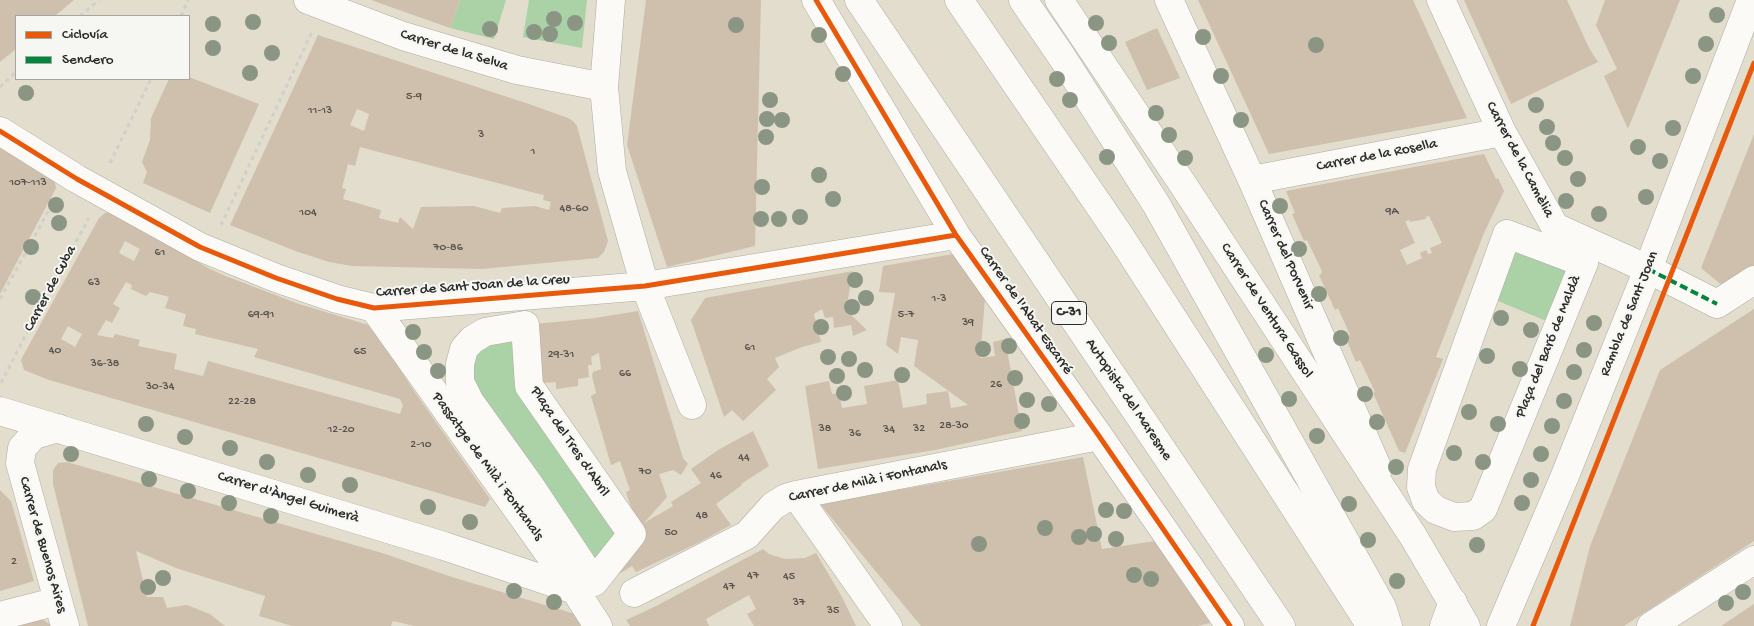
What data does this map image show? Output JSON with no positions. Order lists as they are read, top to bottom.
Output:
{
  "streets": {
    "main road": [
      "Carrer de la Selva",
      "Carrer de la Rosella",
      "Carrer de la Camèlia",
      "Carrer del Porvenir",
      "Carrer de Sant Joan de la Creu",
      "Carrer de l'Abat Escarré",
      "Carrer de Ventura Gassol",
      "C-31",
      "Rambla de Sant Joan",
      "Plaça del Baró de Maldà",
      "Autopista del Maresme",
      "Plaça del Tres d'Abril",
      "Passatge de Milà i Fontanals",
      "Carrer de Milà i Fontanals",
      "Carrer d'Àngel Guimerà",
      "Carrer de Buenos Aires"
    ],
    "path": ["Carrer de Cuba"]
  },
  "crossings": [
    ["Carrer de la Rosella", "Carrer de la Camèlia"],
    ["Carrer de la Rosella", "Carrer del Porvenir"],
    ["Carrer de la Camèlia", "Rambla de Sant Joan"],
    ["Carrer del Porvenir", "Carrer de Ventura Gassol"],
    ["Carrer de Sant Joan de la Creu", "Carrer de Cuba"],
    ["Carrer de Sant Joan de la Creu", "Carrer de l'Abat Escarré"],
    ["Carrer de Sant Joan de la Creu", "Passatge de Milà i Fontanals"],
    ["Carrer de l'Abat Escarré", "Carrer de Milà i Fontanals"],
    ["Plaça del Tres d'Abril", "Passatge de Milà i Fontanals"],
    ["Plaça del Tres d'Abril", "Carrer d'Àngel Guimerà"],
    ["Passatge de Milà i Fontanals", "Carrer d'Àngel Guimerà"],
    ["Carrer d'Àngel Guimerà", "Carrer de Buenos Aires"]
  ],
  "house_numbers": [
    "5-9",
    "11-13",
    "3",
    "1",
    "107-113",
    "48-60",
    "9A",
    "104",
    "70-86",
    "61",
    "63",
    "1-3",
    "69-91",
    "5-7",
    "39",
    "61",
    "40",
    "65",
    "29-31",
    "36-38",
    "66",
    "26",
    "30-34",
    "22-28",
    "28-30",
    "38",
    "32",
    "12-20",
    "34",
    "36",
    "2-10",
    "44",
    "70",
    "46",
    "48",
    "50",
    "2",
    "47",
    "45",
    "47",
    "37",
    "35"
  ],
  "legend": ["Ciclovía", "Sendero"]
}
